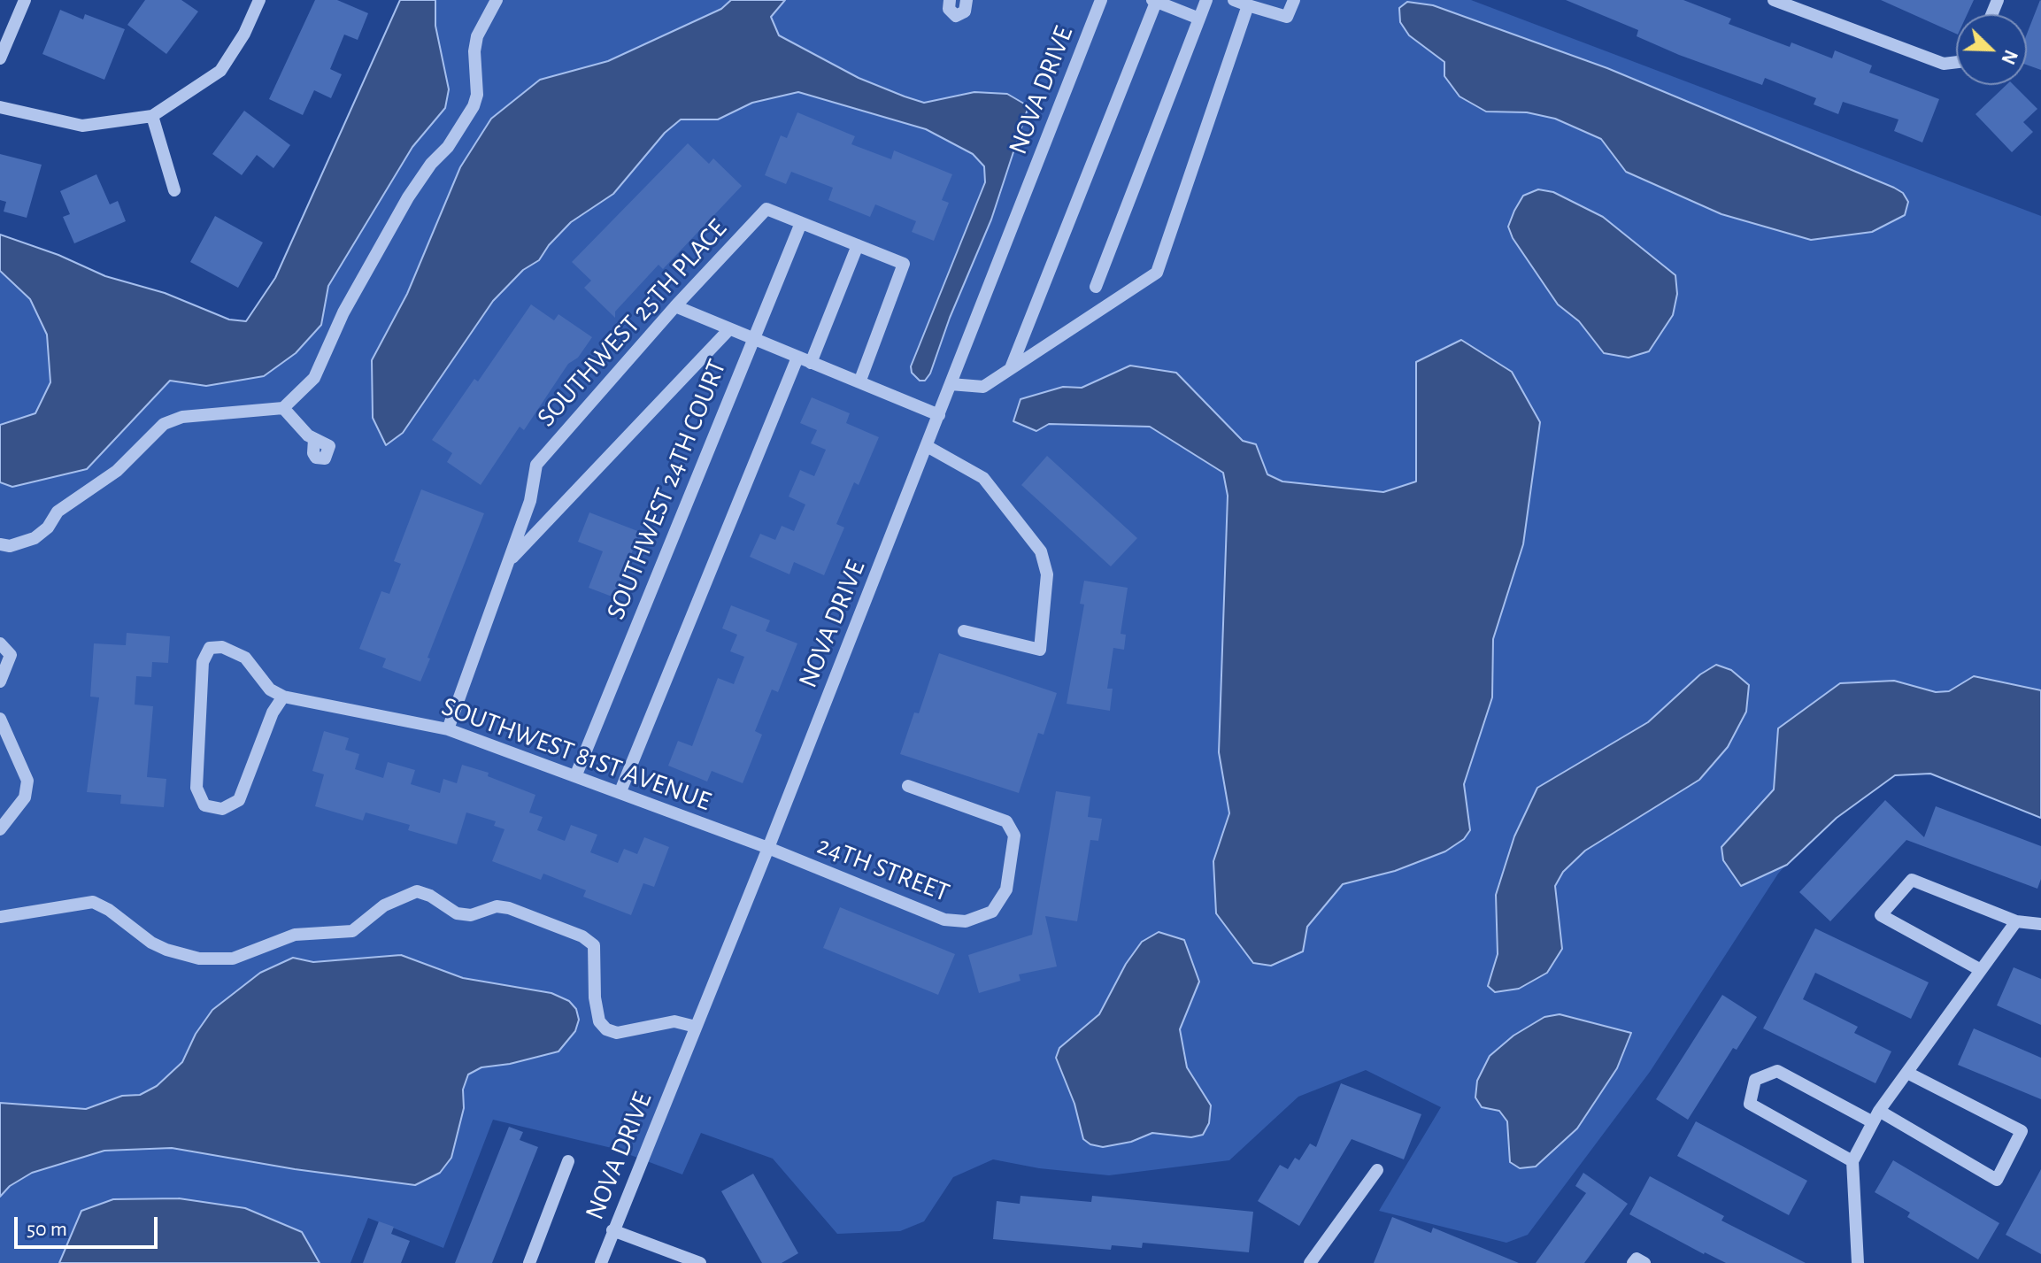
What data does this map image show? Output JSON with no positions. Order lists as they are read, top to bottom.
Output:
{
  "streets": {
    "street": [
      "NOVA DRIVE",
      "SOUTHWEST 25TH PLACE",
      "SOUTHWEST 24TH COURT",
      "SOUTHWEST 81ST AVENUE",
      "24TH STREET"
    ]
  },
  "crossings": [
    ["NOVA DRIVE", "SOUTHWEST 81ST AVENUE"],
    ["NOVA DRIVE", "24TH STREET"],
    ["SOUTHWEST 25TH PLACE", "SOUTHWEST 24TH COURT"],
    ["SOUTHWEST 25TH PLACE", "SOUTHWEST 81ST AVENUE"],
    ["SOUTHWEST 24TH COURT", "SOUTHWEST 81ST AVENUE"],
    ["SOUTHWEST 81ST AVENUE", "24TH STREET"]
  ],
  "scale_bar": "50 m",
  "north": "bottom right"
}
